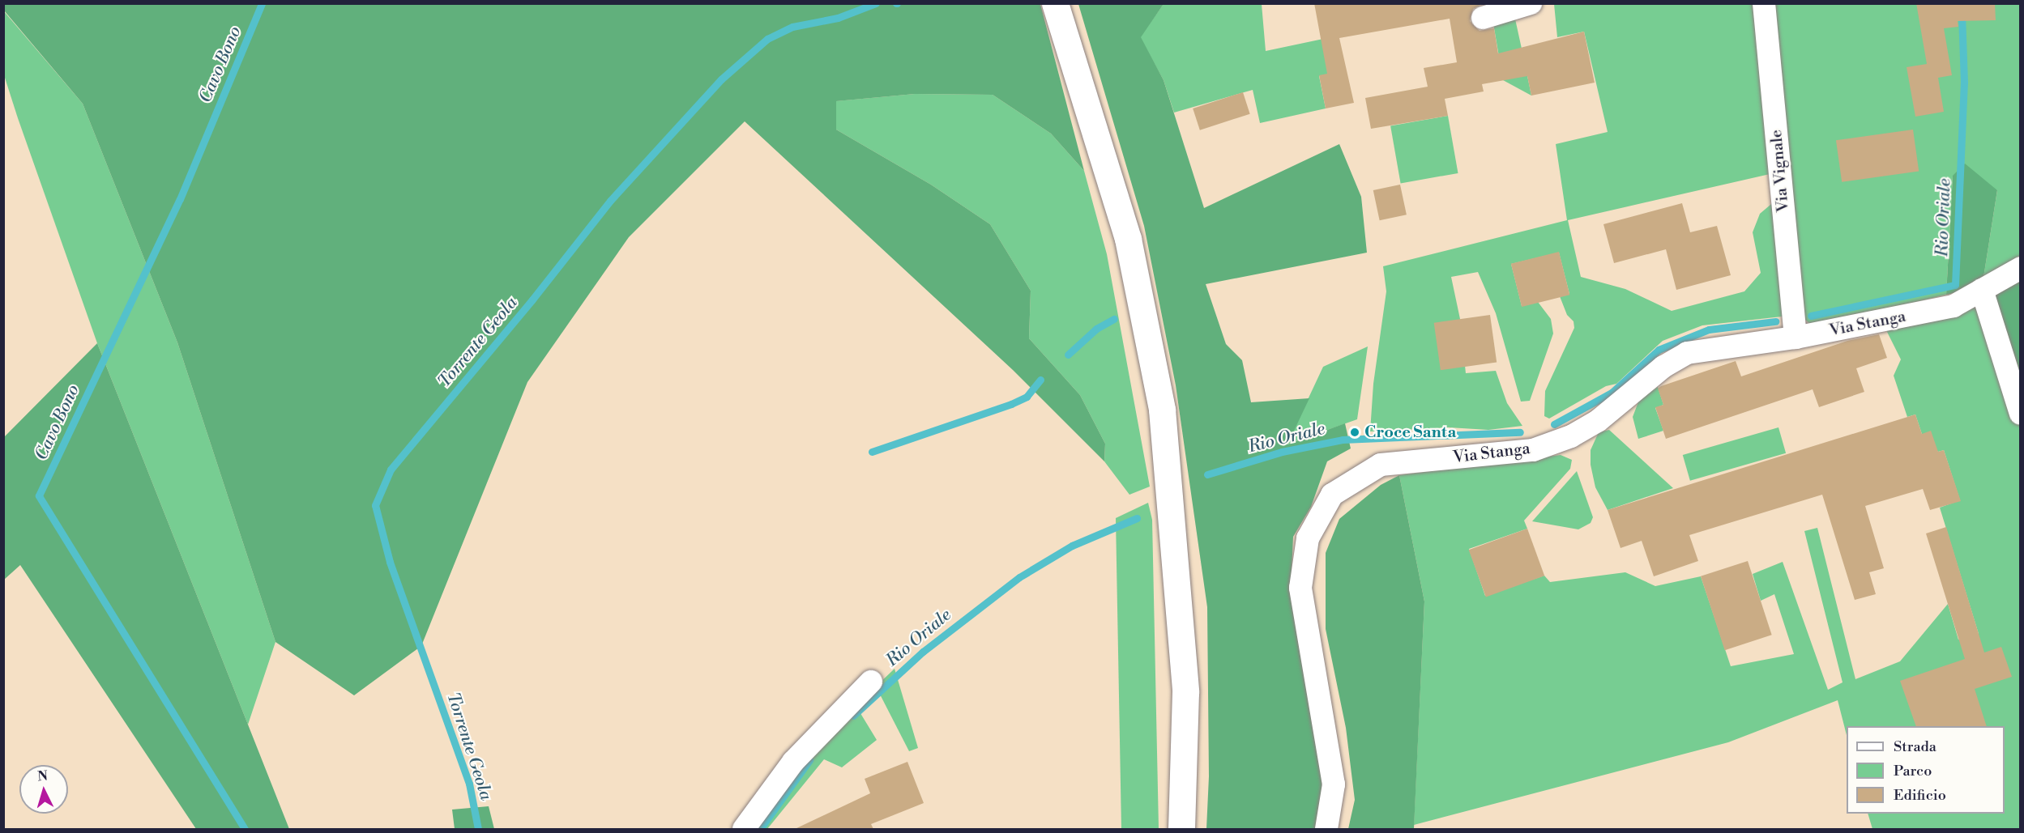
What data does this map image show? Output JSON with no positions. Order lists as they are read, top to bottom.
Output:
{
  "streets": {
    "street": ["Via Vignale", "Via Stanga"]
  },
  "crossings": [
    ["Via Vignale", "Via Stanga"]
  ],
  "water": ["Cavo Bono", "Rio Oriale", "Torrente Geola"],
  "places": ["Croce Santa"],
  "legend": ["Strada", "Parco", "Edificio"],
  "north": "top"
}
